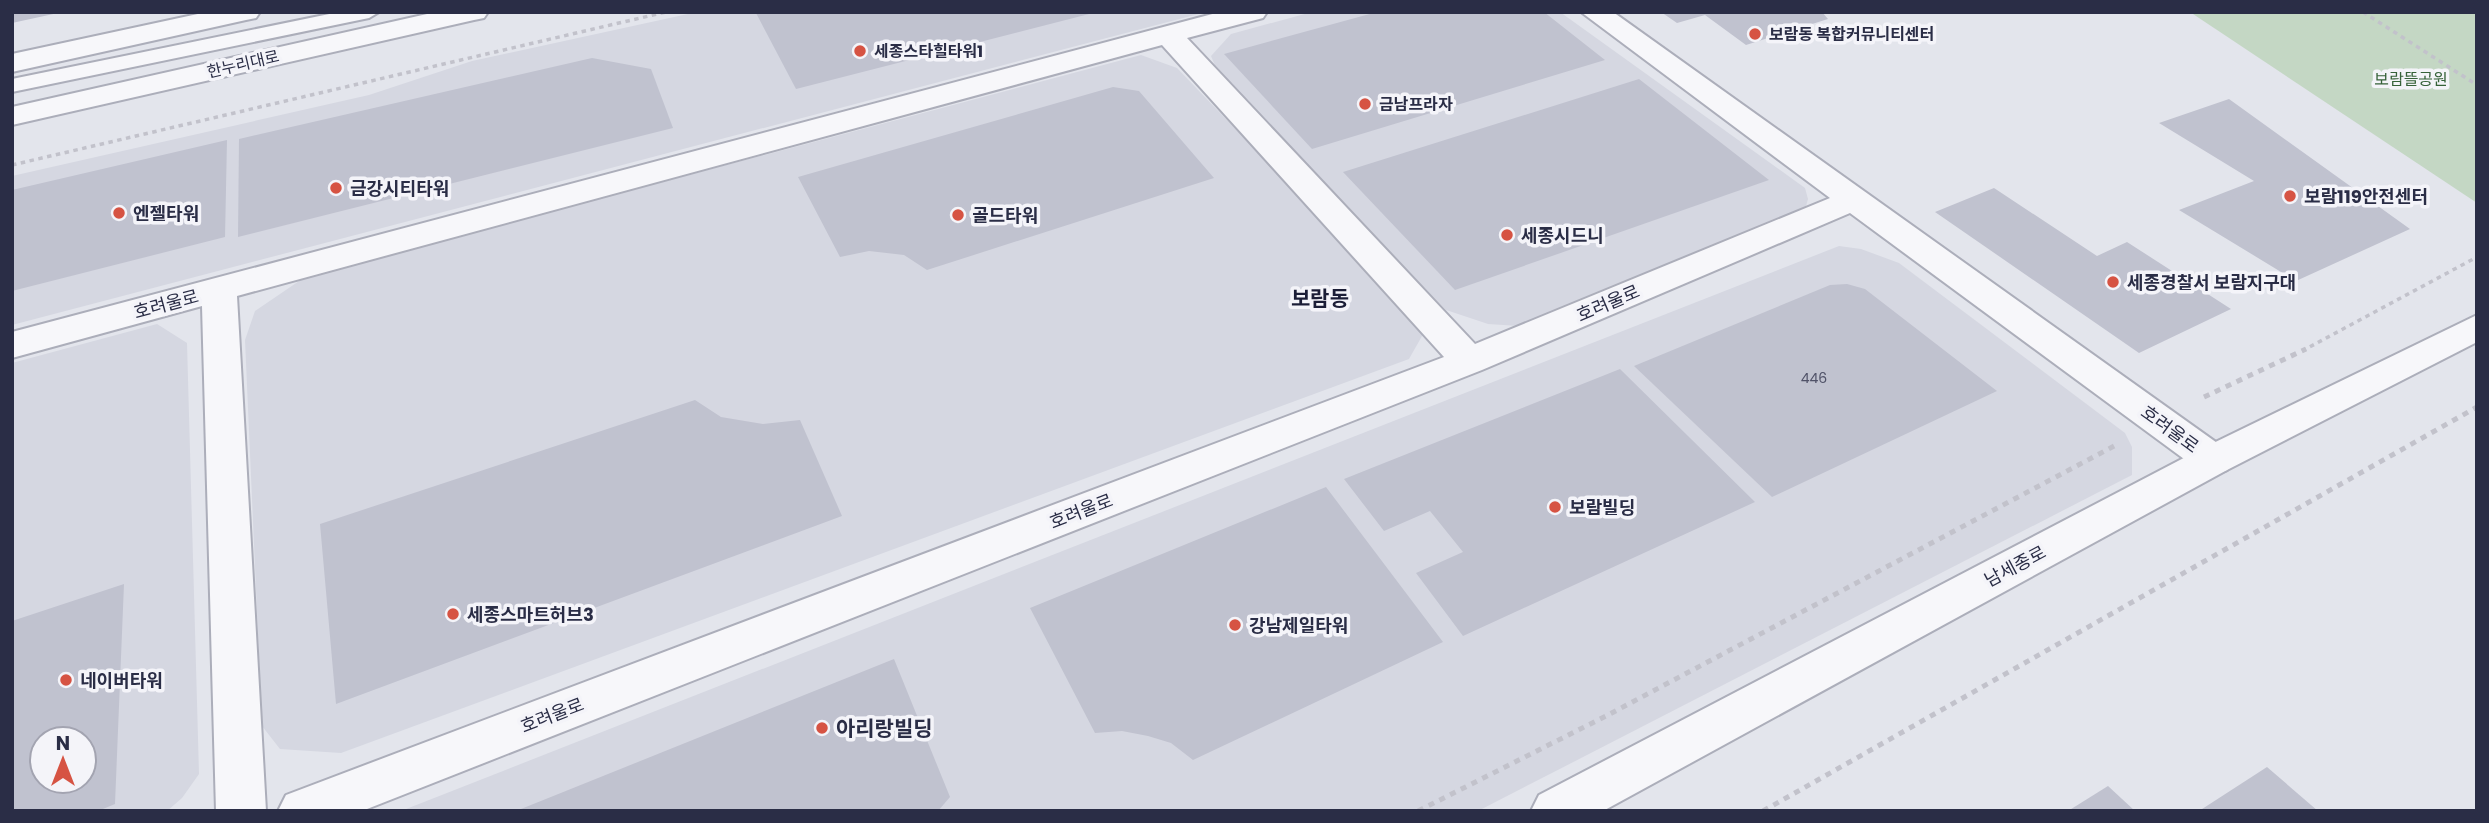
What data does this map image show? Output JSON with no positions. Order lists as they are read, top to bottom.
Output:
{
  "streets": {
    "street": ["한누리대로", "호려울로", "남세종로"]
  },
  "crossings": [
    ["호려울로", "남세종로"]
  ],
  "districts": ["보람동"],
  "parks": ["보람뜰공원"],
  "places": [
    "보람동 복합커뮤니티센터",
    "세종스타힐타워1",
    "금남프라자",
    "금강시티타워",
    "보람119안전센터",
    "엔젤타워",
    "골드타워",
    "세종시드니",
    "세종경찰서 보람지구대",
    "보람빌딩",
    "세종스마트허브3",
    "강남제일타워",
    "네이버타워",
    "아리랑빌딩"
  ],
  "house_numbers": ["446"],
  "north": "top"
}
